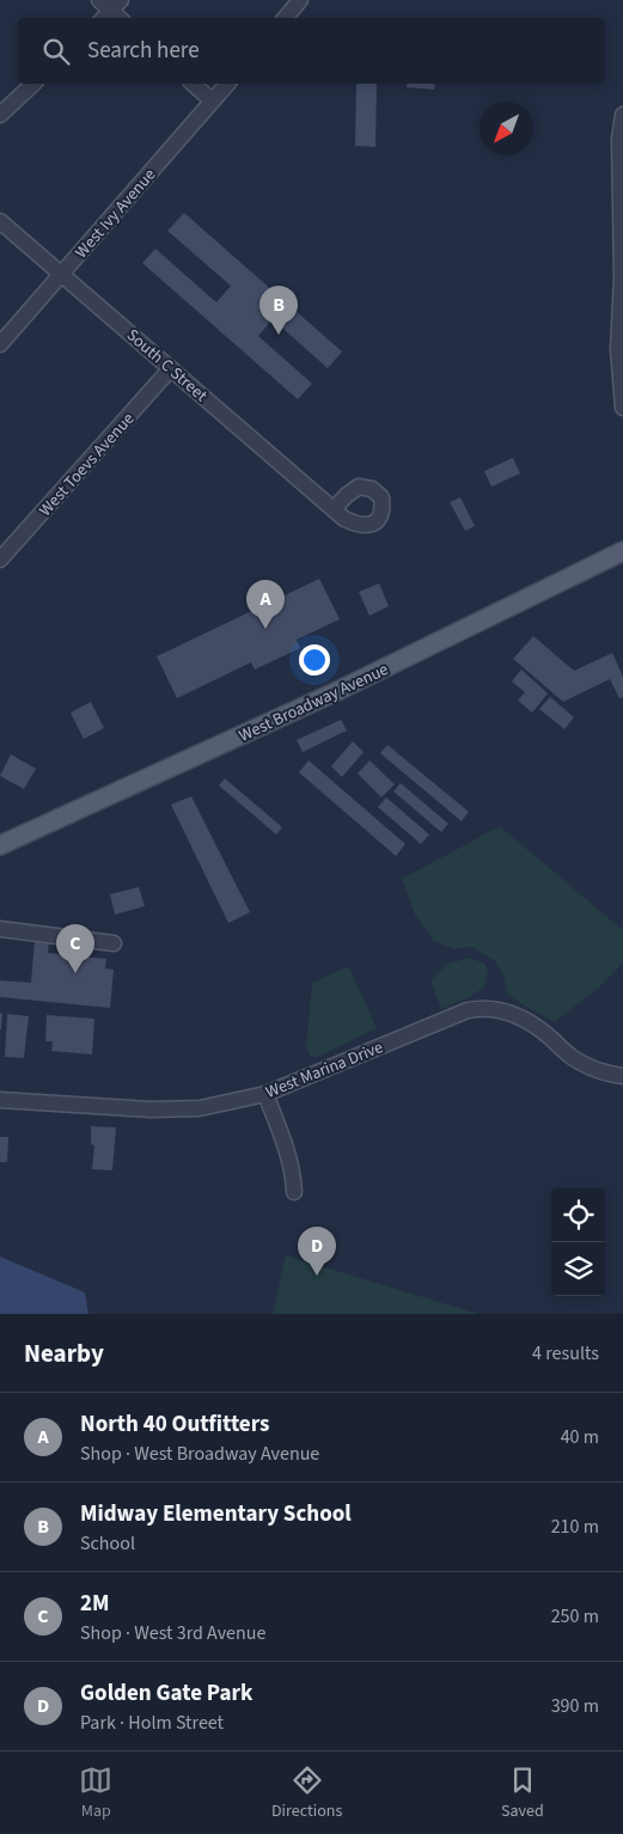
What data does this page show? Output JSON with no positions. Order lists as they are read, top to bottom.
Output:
{
  "streets": {
    "main road": ["West Broadway Avenue"],
    "street": [
      "West Ivy Avenue",
      "South C Street",
      "West Toevs Avenue",
      "West Marina Drive"
    ]
  },
  "crossings": [
    ["West Ivy Avenue", "South C Street"],
    ["South C Street", "West Toevs Avenue"]
  ],
  "north": "bottom left",
  "page": {
    "search": "Search here",
    "pins": [
      "B",
      "A",
      "C",
      "D"
    ],
    "heading": ["Nearby", "4 results"],
    "list": [
      {
        "mark": "A",
        "name": "North 40 Outfitters",
        "note": "Shop · West Broadway Avenue",
        "value": "40 m"
      },
      {
        "mark": "B",
        "name": "Midway Elementary School",
        "note": "School",
        "value": "210 m"
      },
      {
        "mark": "C",
        "name": "2M",
        "note": "Shop · West 3rd Avenue",
        "value": "250 m"
      },
      {
        "mark": "D",
        "name": "Golden Gate Park",
        "note": "Park · Holm Street",
        "value": "390 m"
      }
    ],
    "nav": ["Map", "Directions", "Saved"]
  }
}
